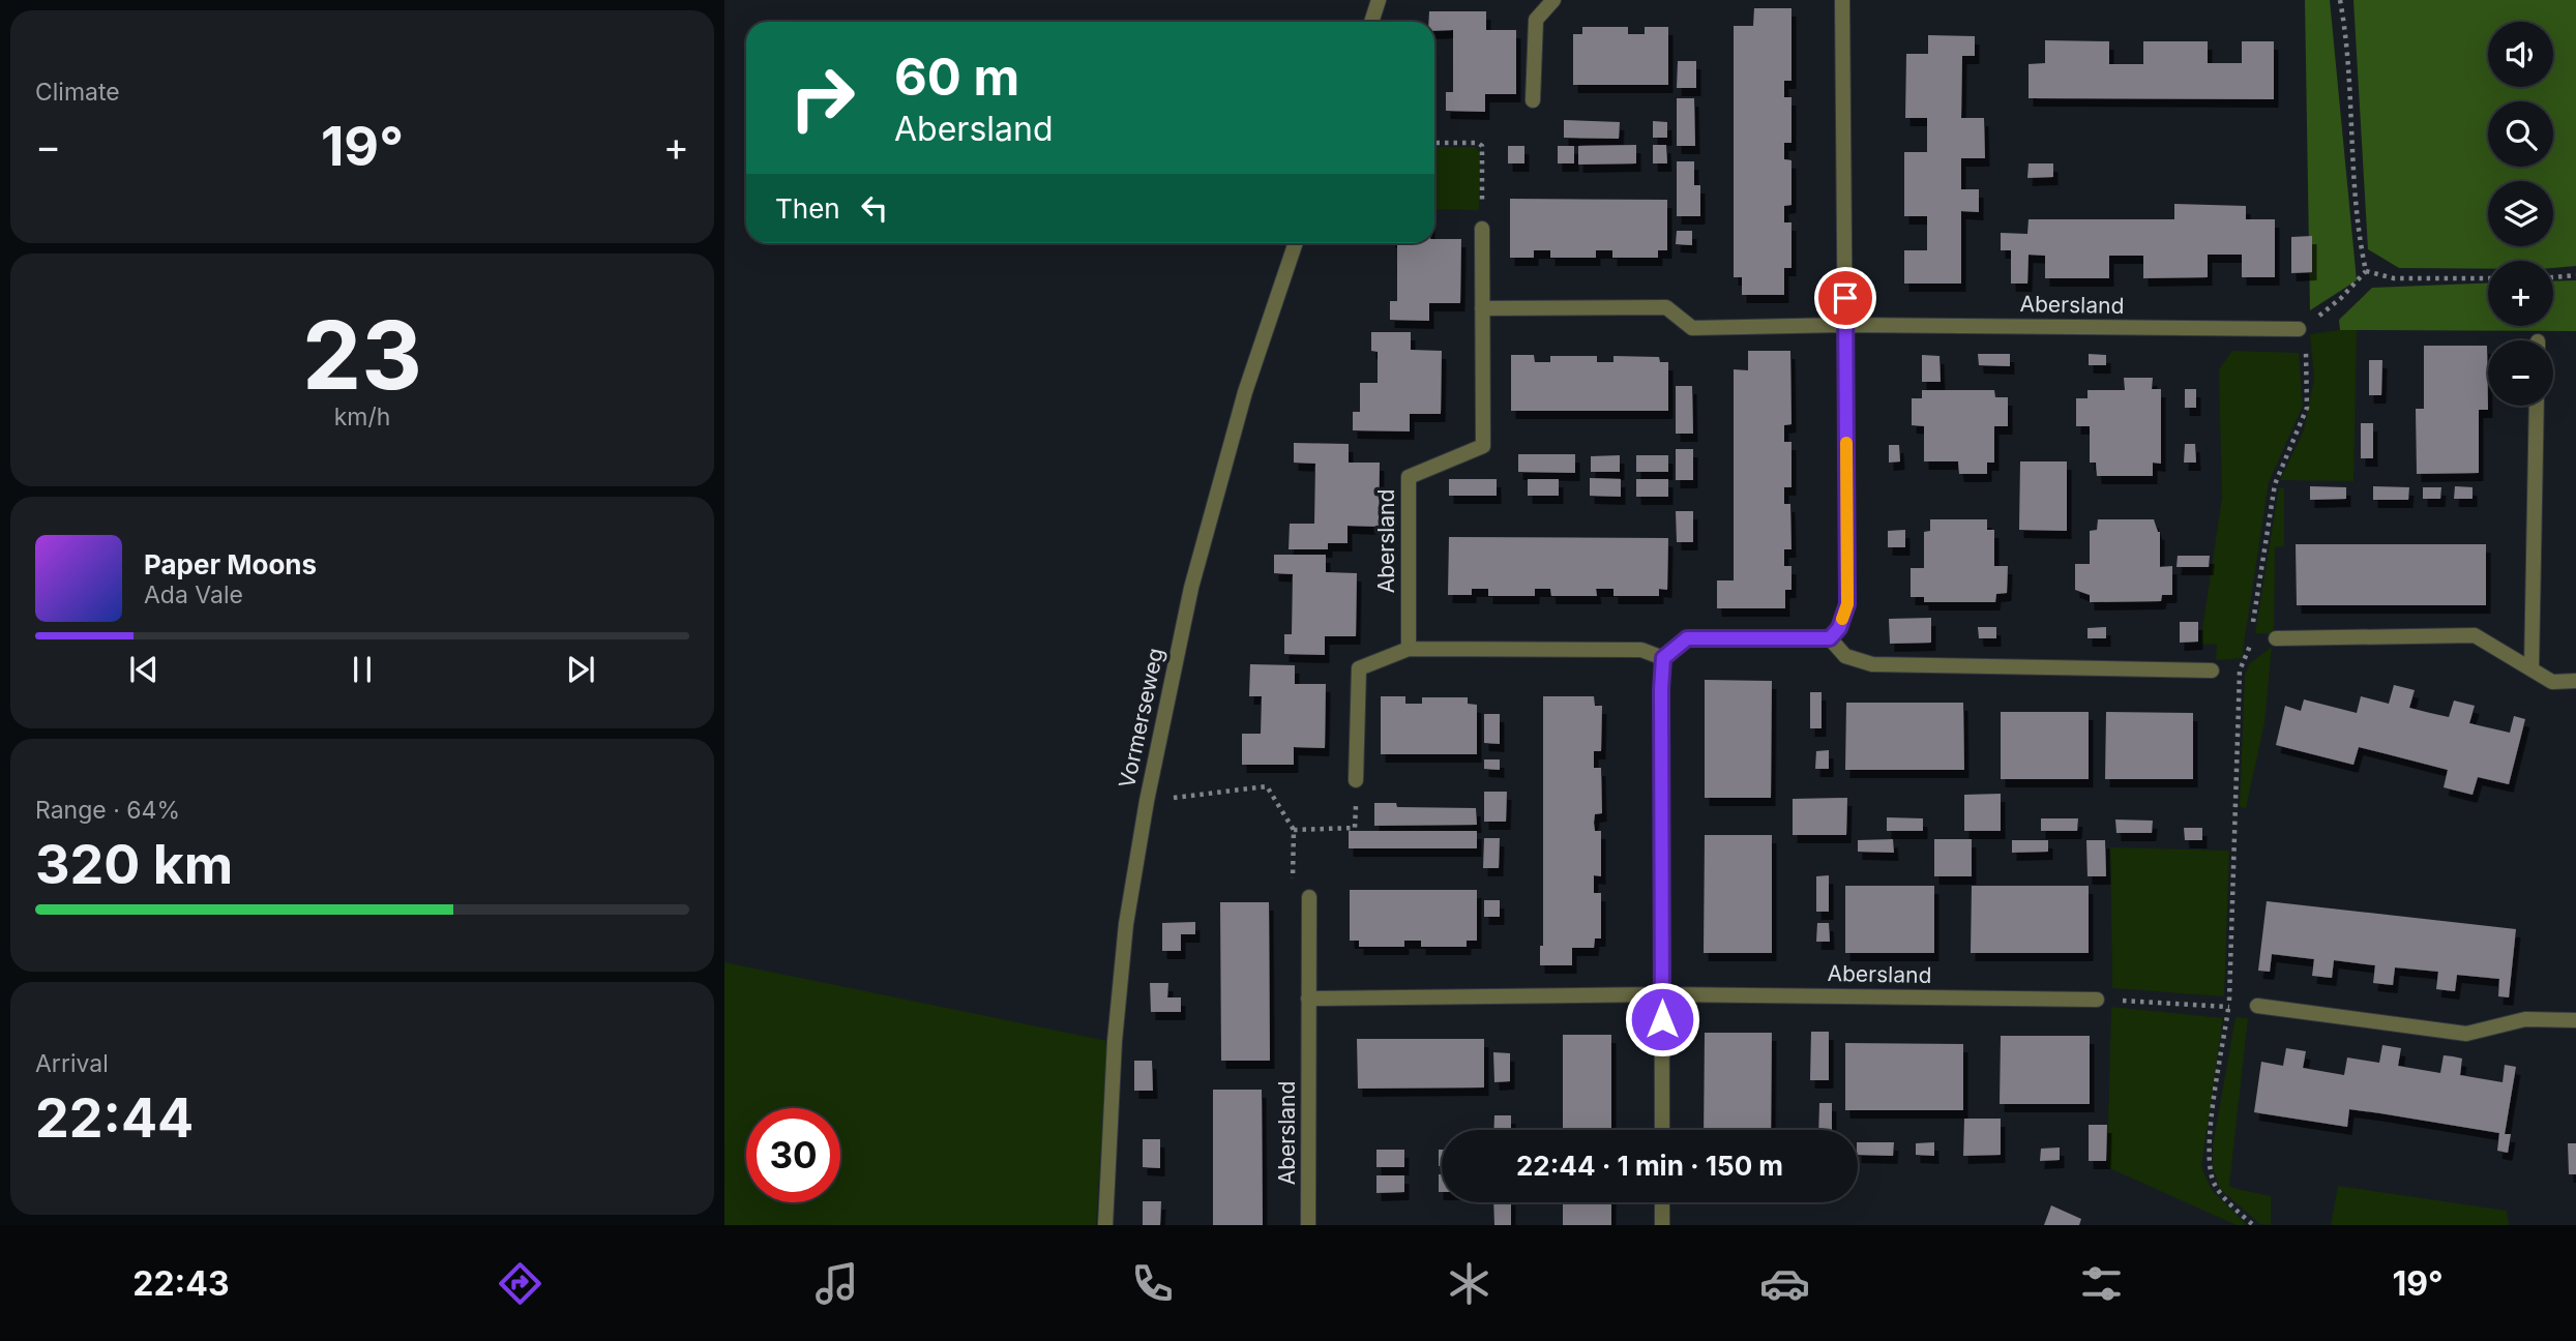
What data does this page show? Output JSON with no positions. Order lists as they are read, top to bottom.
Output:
{
  "streets": {
    "street": ["Abersland", "Vormerseweg"]
  },
  "page": {
    "tile": [
      "Climate",
      ["23", "km/h"],
      ["Range · 64%", "320 km"],
      ["Arrival", "22:44"]
    ],
    "map_buttons": ["+", "−"],
    "turn": ["60 m", "Abersland"],
    "heat": ["−", "19°", "+"],
    "then": "Then",
    "song": ["Paper Moons", "Ada Vale"],
    "limit": "30",
    "trip": "22:44 · 1 min · 150 m",
    "tabs": ["22:43", "19°"]
  }
}
